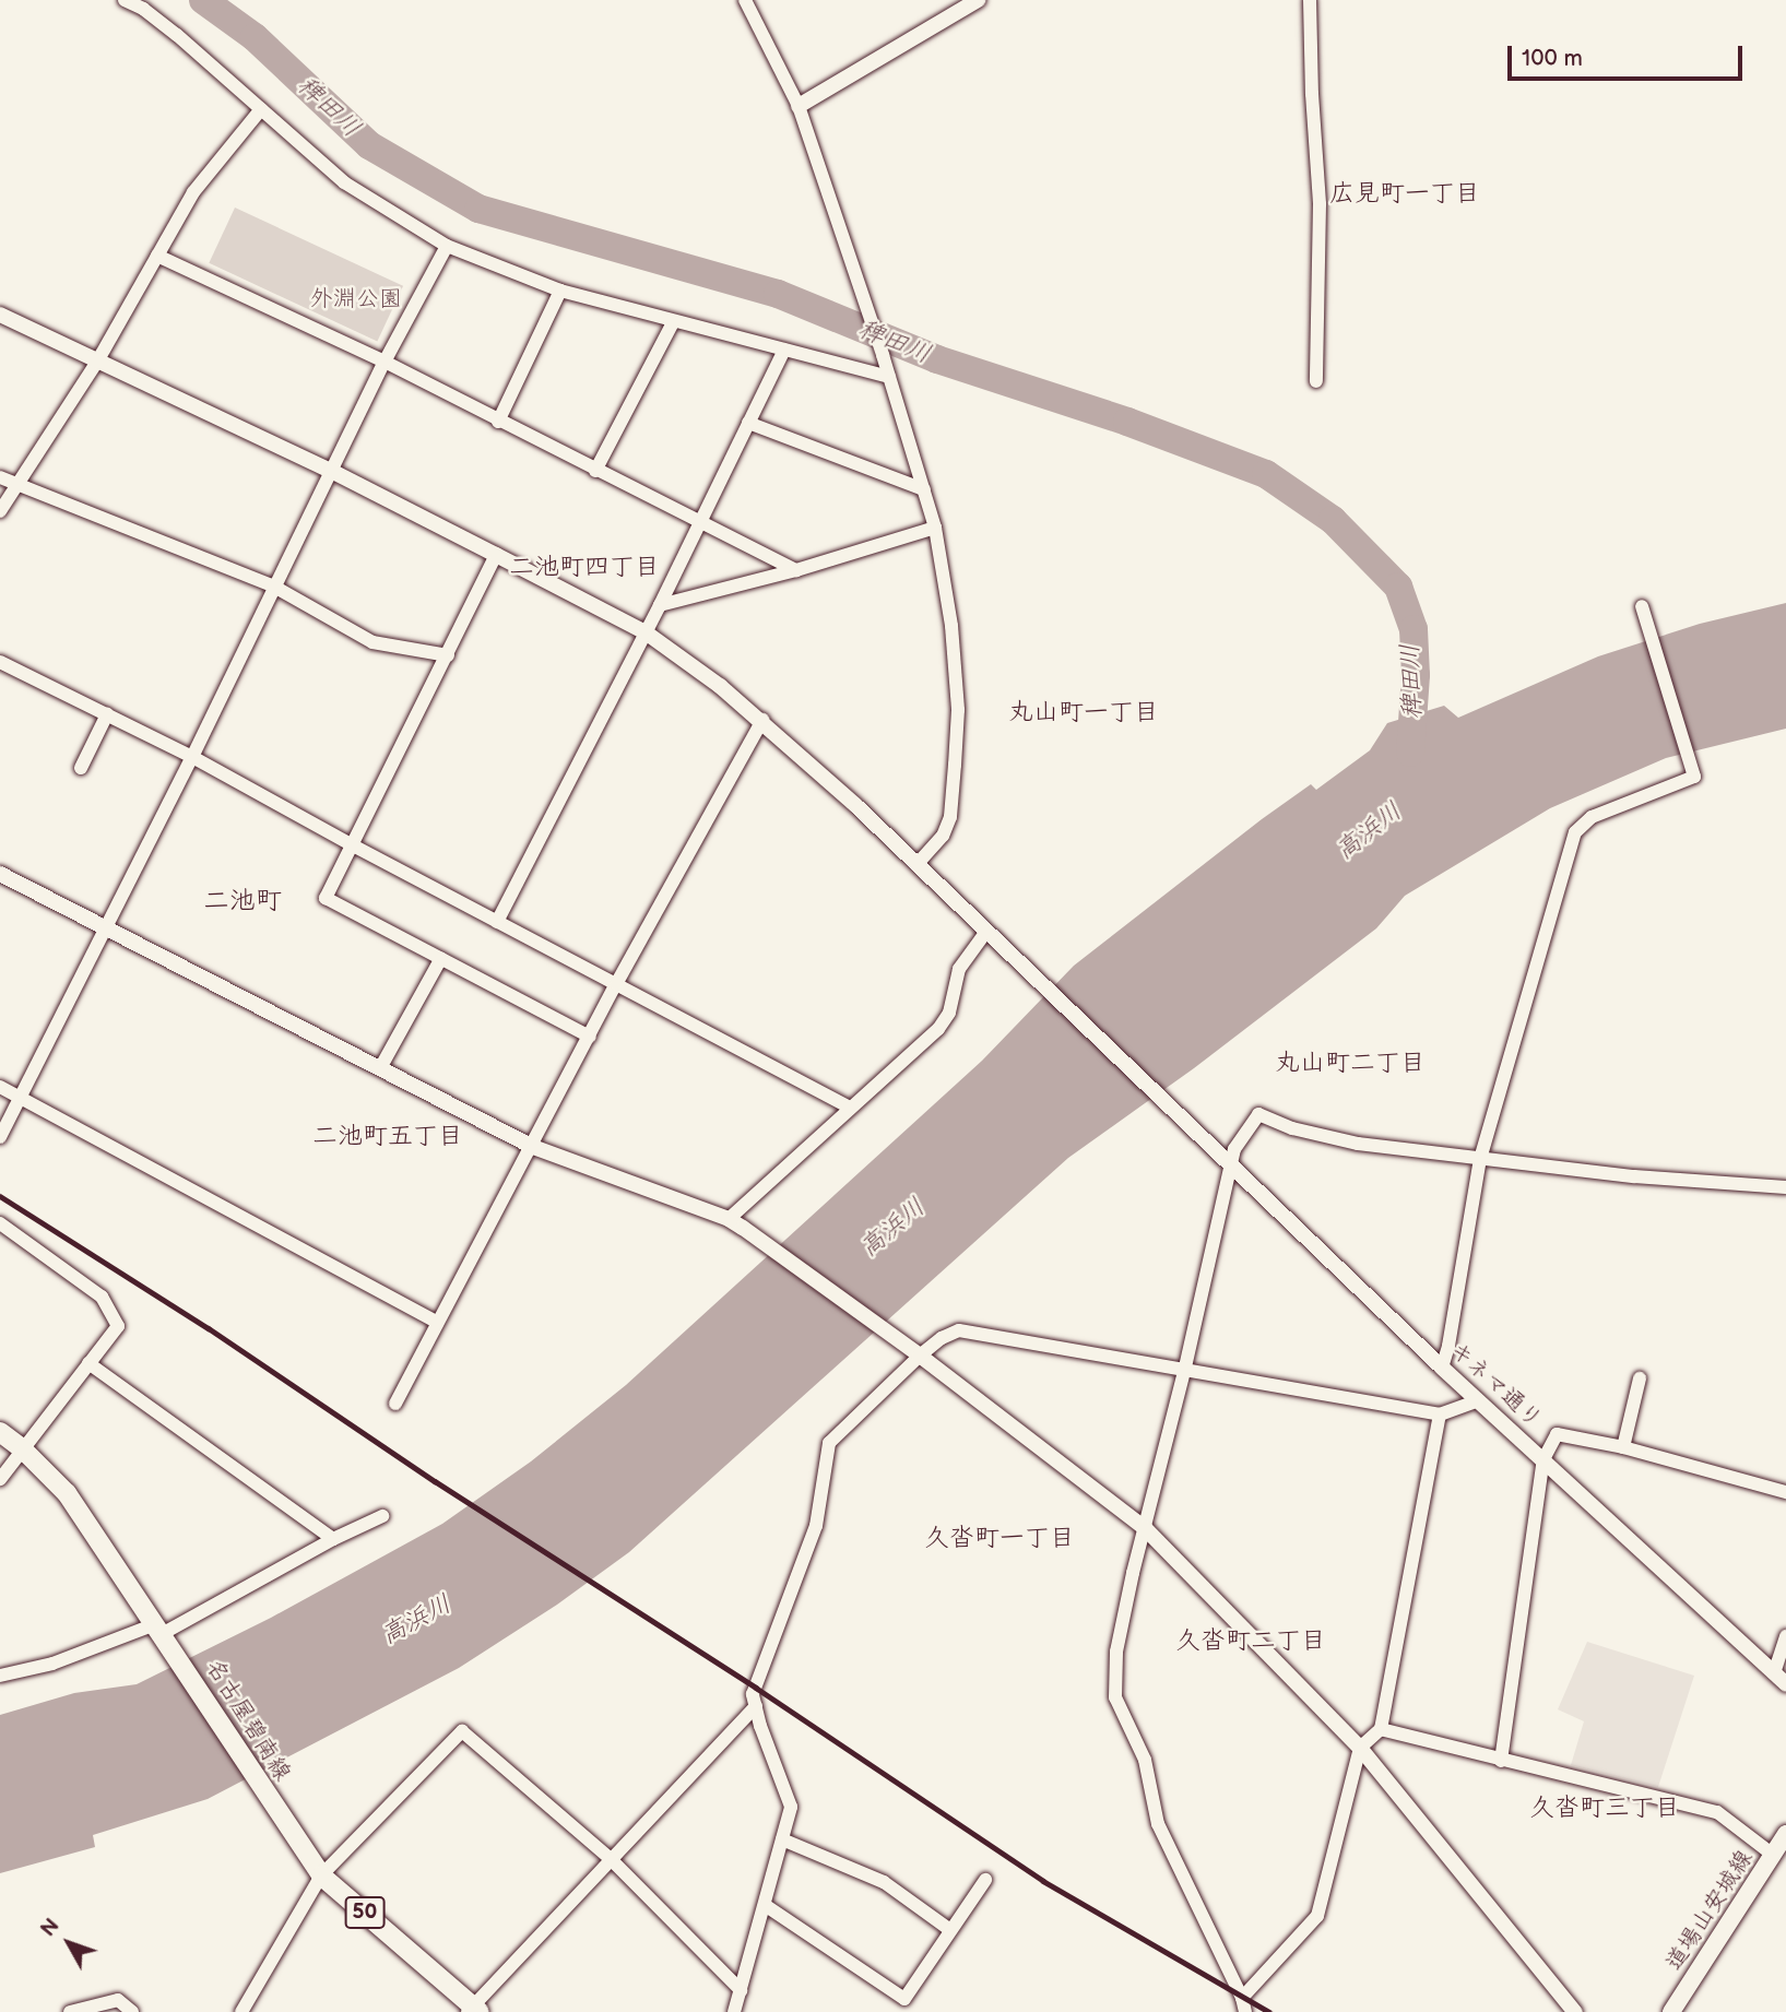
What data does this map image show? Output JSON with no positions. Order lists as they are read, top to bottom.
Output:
{
  "streets": {
    "main road": ["名古屋碧南線", "道場山安城線", "50"],
    "street": ["キネマ通り"]
  },
  "districts": [
    "広見町一丁目",
    "二池町四丁目",
    "丸山町一丁目",
    "二池町",
    "丸山町二丁目",
    "二池町五丁目",
    "久沓町一丁目",
    "久沓町二丁目",
    "久沓町三丁目"
  ],
  "water": ["稗田川", "高浜川"],
  "parks": ["外淵公園"],
  "scale_bar": "100 m",
  "north": "top left"
}
